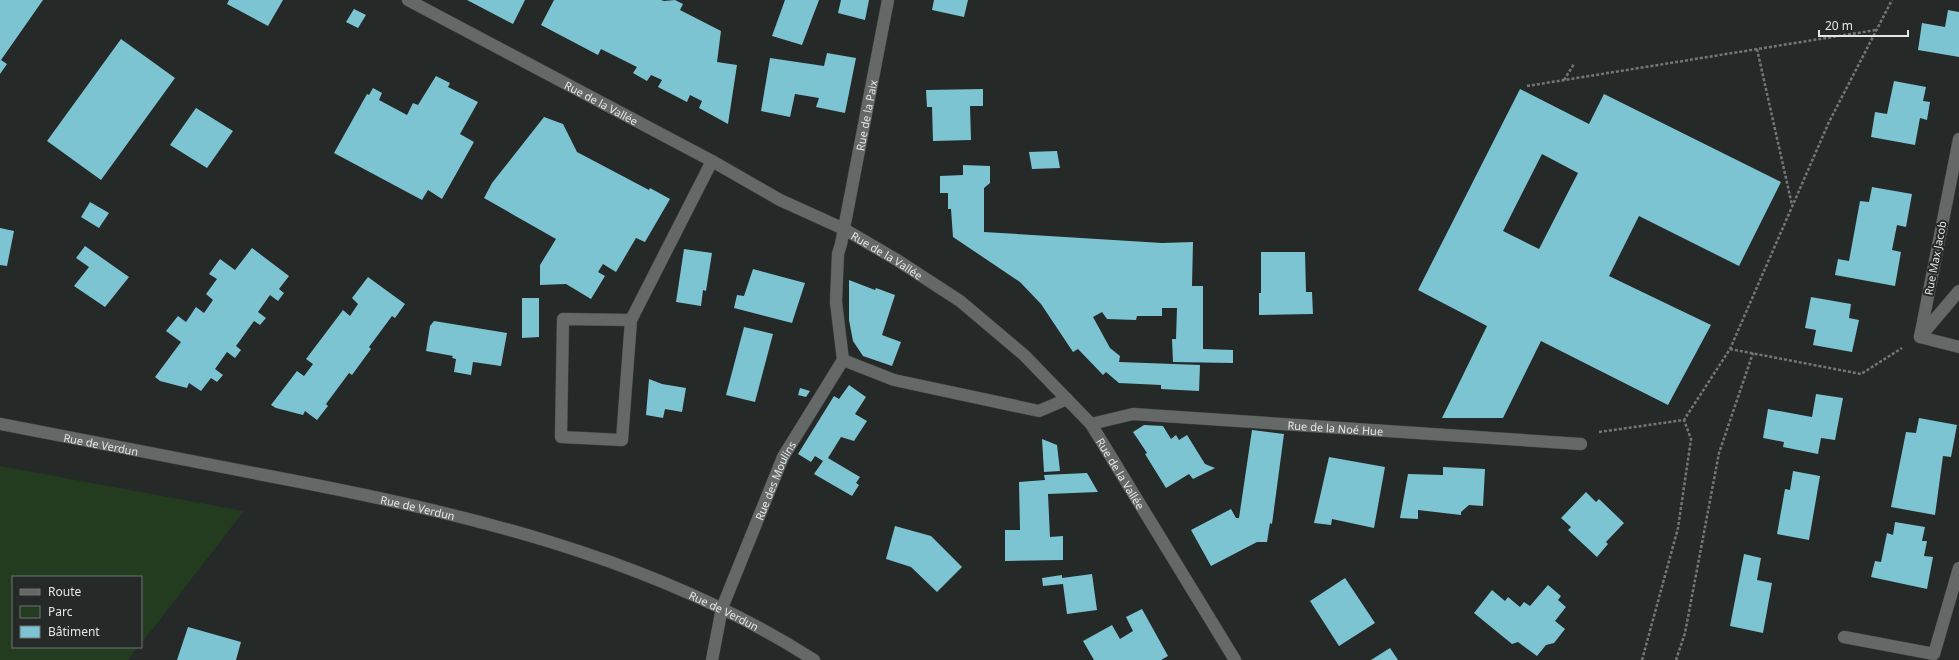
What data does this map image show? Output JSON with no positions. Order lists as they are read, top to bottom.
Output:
{
  "streets": {
    "street": [
      "Rue de la Vallée",
      "Rue de la Paix",
      "Rue Max Jacob",
      "Rue de la Noé Hue",
      "Rue de Verdun",
      "Rue des Moulins"
    ]
  },
  "crossings": [
    ["Rue de la Vallée", "Rue de la Paix"],
    ["Rue de la Vallée", "Rue de la Noé Hue"],
    ["Rue de Verdun", "Rue des Moulins"]
  ],
  "legend": ["Route", "Parc", "Bâtiment"],
  "scale_bar": "20 m"
}
